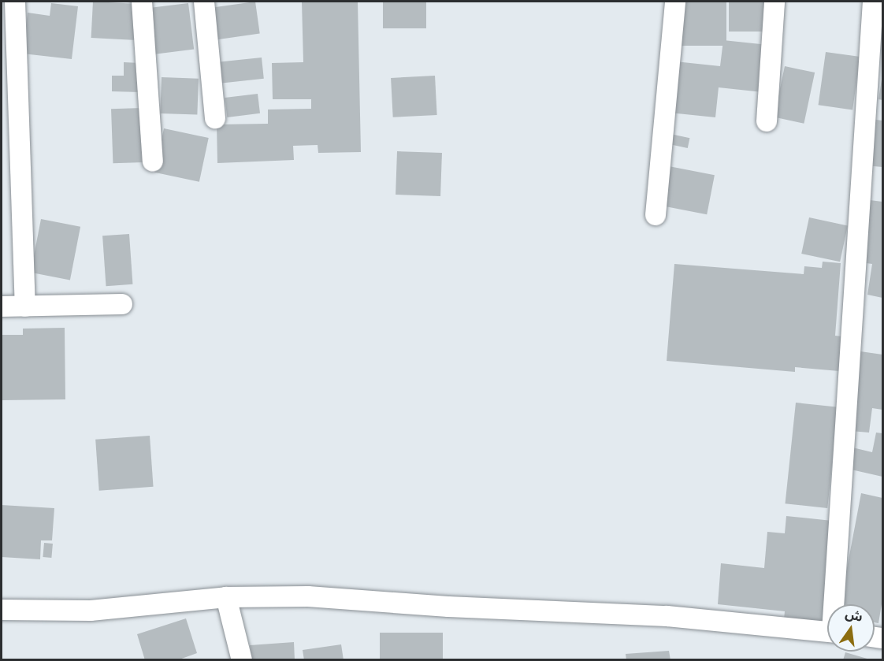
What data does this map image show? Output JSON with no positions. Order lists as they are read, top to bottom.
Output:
{
  "north": "top"
}
